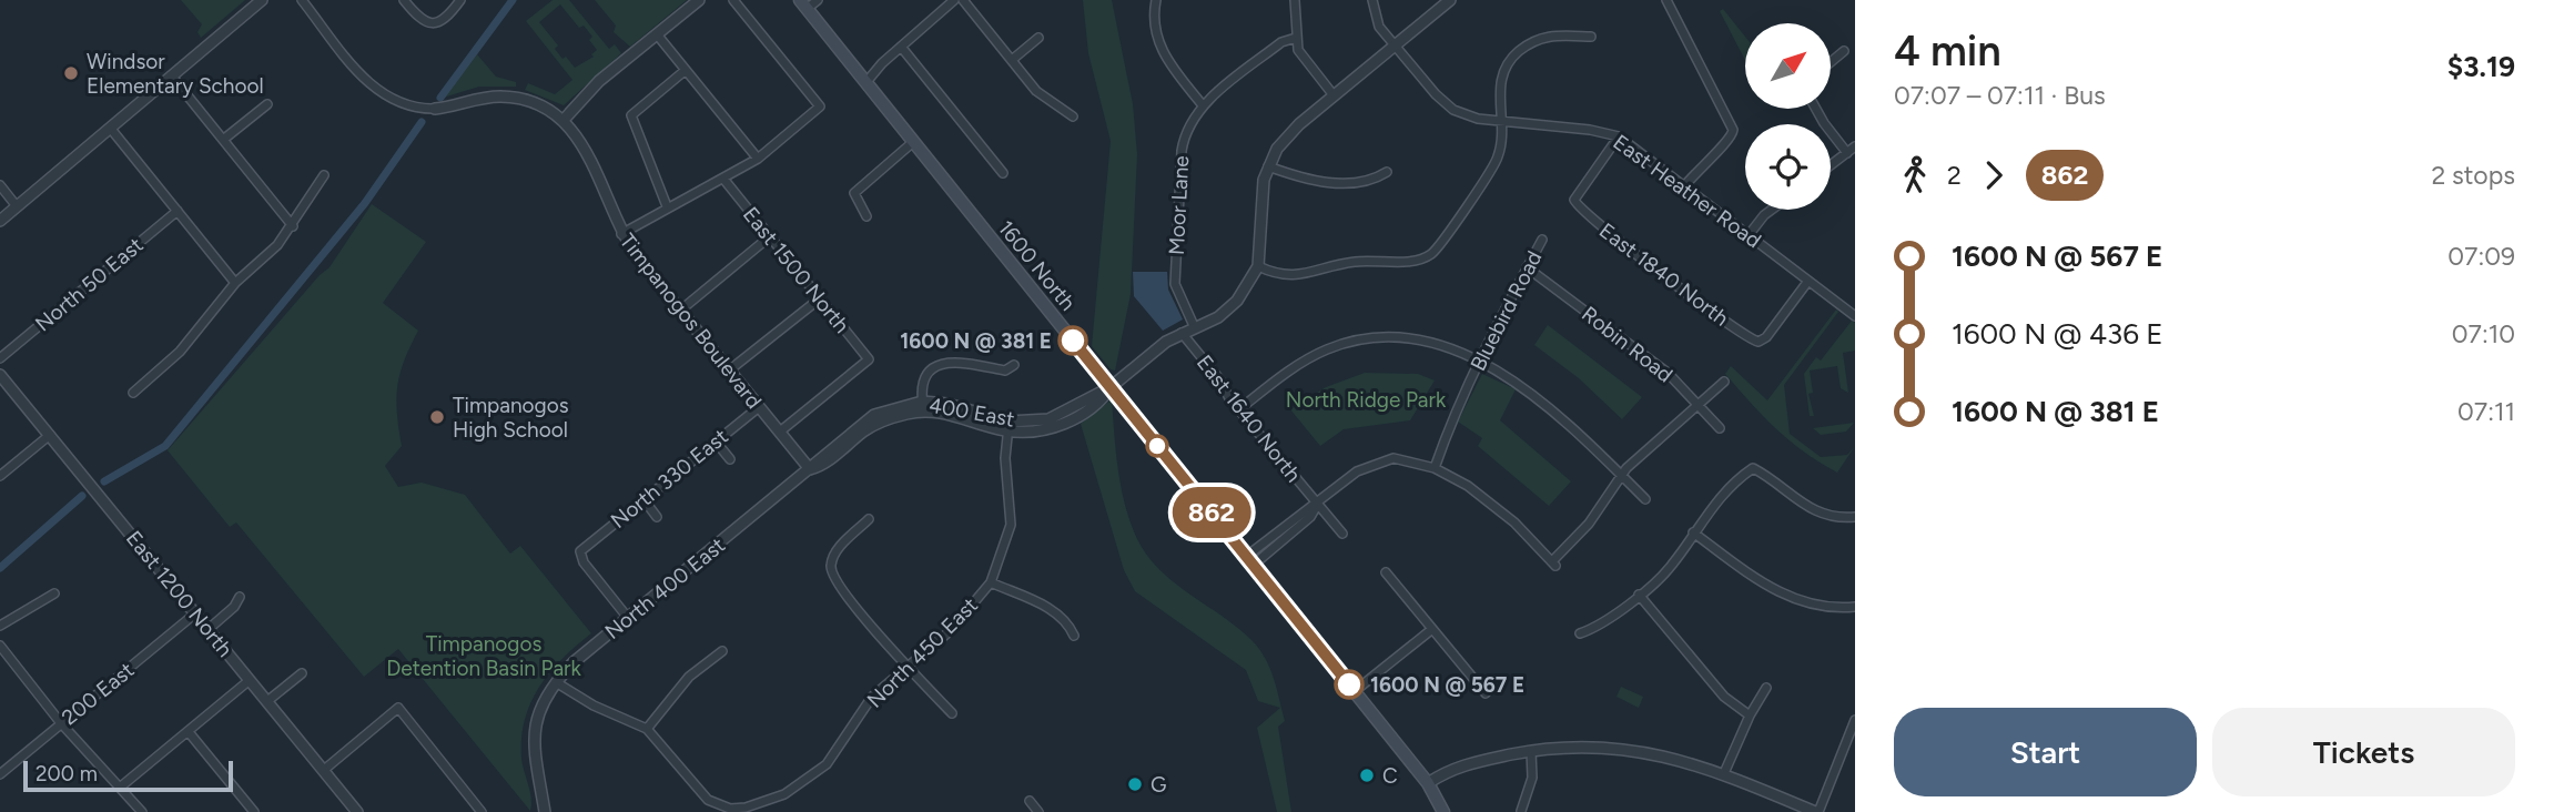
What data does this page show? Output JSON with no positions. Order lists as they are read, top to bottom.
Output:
{
  "streets": {
    "main road": ["1600 North"],
    "street": [
      "East Heather Road",
      "Moor Lane",
      "East 1500 North",
      "East 1840 North",
      "North 50 East",
      "Bluebird Road",
      "Timpanogos Boulevard",
      "Robin Road",
      "400 East",
      "East 1640 North",
      "North 330 East",
      "North 400 East",
      "East 1200 North",
      "North 450 East",
      "200 East"
    ]
  },
  "crossings": [
    ["East Heather Road", "East 1840 North"],
    ["East Heather Road", "400 East"],
    ["Moor Lane", "400 East"],
    ["1600 North", "400 East"],
    ["East 1500 North", "Timpanogos Boulevard"],
    ["Bluebird Road", "Robin Road"],
    ["Timpanogos Boulevard", "400 East"],
    ["Timpanogos Boulevard", "North 330 East"],
    ["Timpanogos Boulevard", "North 400 East"],
    ["400 East", "East 1640 North"],
    ["400 East", "North 400 East"],
    ["North 330 East", "North 400 East"],
    ["East 1200 North", "200 East"]
  ],
  "parks": ["North Ridge Park", "Timpanogos Detention Basin Park"],
  "places": [
    "Windsor Elementary School",
    "1600 N @ 381 E",
    "Timpanogos High School",
    "1600 N @ 567 E",
    "C",
    "G"
  ],
  "lines": ["bus line 862"],
  "scale_bar": "200 m",
  "north": "top right",
  "page": {
    "on_map": "862",
    "heading": ["4 min", "07:07 – 07:11 · Bus", "$3.19"],
    "legs": ["2", "862", "2 stops"],
    "list": [
      {
        "name": "1600 N @ 567 E",
        "value": "07:09"
      },
      {
        "name": "1600 N @ 436 E",
        "value": "07:10"
      },
      {
        "name": "1600 N @ 381 E",
        "value": "07:11"
      }
    ],
    "buttons": ["Start", "Tickets"],
    "scale": "200 m"
  }
}
